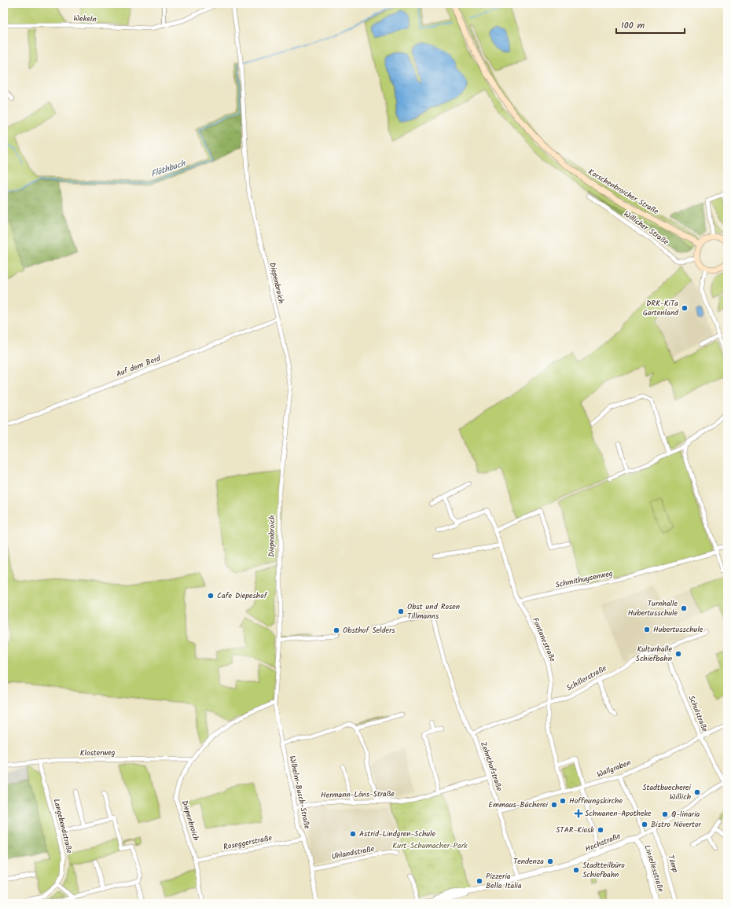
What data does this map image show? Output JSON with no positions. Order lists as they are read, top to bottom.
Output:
{
  "streets": {
    "main road": ["Korschenbroicher Straße"],
    "street": [
      "Wekeln",
      "Willicher Straße",
      "Diepenbroich",
      "Auf dem Berd",
      "Schmithuysenweg",
      "Fontanestraße",
      "Schillerstraße",
      "Schulstraße",
      "Klosterweg",
      "Zehnthofstraße",
      "Wallgraben",
      "Wilhelm-Busch-Straße",
      "Hermann-Löns-Straße",
      "Langebendstraße",
      "Roseggerstraße",
      "Hochstraße",
      "Uhlandstraße",
      "Tömp",
      "Linsellesstraße"
    ]
  },
  "crossings": [
    ["Diepenbroich", "Auf dem Berd"],
    ["Diepenbroich", "Klosterweg"],
    ["Diepenbroich", "Wilhelm-Busch-Straße"],
    ["Diepenbroich", "Roseggerstraße"],
    ["Schmithuysenweg", "Fontanestraße"],
    ["Fontanestraße", "Schillerstraße"],
    ["Fontanestraße", "Wallgraben"],
    ["Schillerstraße", "Schulstraße"],
    ["Schillerstraße", "Zehnthofstraße"],
    ["Schulstraße", "Wallgraben"],
    ["Schulstraße", "Hochstraße"],
    ["Klosterweg", "Langebendstraße"],
    ["Zehnthofstraße", "Wallgraben"],
    ["Zehnthofstraße", "Hermann-Löns-Straße"],
    ["Zehnthofstraße", "Hochstraße"],
    ["Wilhelm-Busch-Straße", "Hermann-Löns-Straße"],
    ["Wilhelm-Busch-Straße", "Roseggerstraße"],
    ["Wilhelm-Busch-Straße", "Uhlandstraße"],
    ["Hochstraße", "Tömp"],
    ["Hochstraße", "Linsellesstraße"]
  ],
  "water": ["Flöthbach"],
  "parks": ["Kurt-Schumacher-Park"],
  "places": {
    "other": [
      "DRK-KiTa Gartenland",
      "Cafe Diepeshof",
      "Turnhalle Hubertusschule",
      "Obst und Rosen Tillmanns",
      "Hubertusschule",
      "Obsthof Selders",
      "Kulturhalle Schiefbahn",
      "Stadtbuecherei Willich",
      "Hoffnungskirche",
      "Emmaus-Bücherei",
      "Q-linaria",
      "Bistro Növertor",
      "STAR-Kiosk",
      "Astrid-Lindgren-Schule",
      "Tendenza",
      "Stadtteilbüro Schiefbahn",
      "Pizzeria Bella Italia"
    ],
    "health": ["Schwanen-Apotheke"]
  },
  "scale_bar": "100 m"
}
